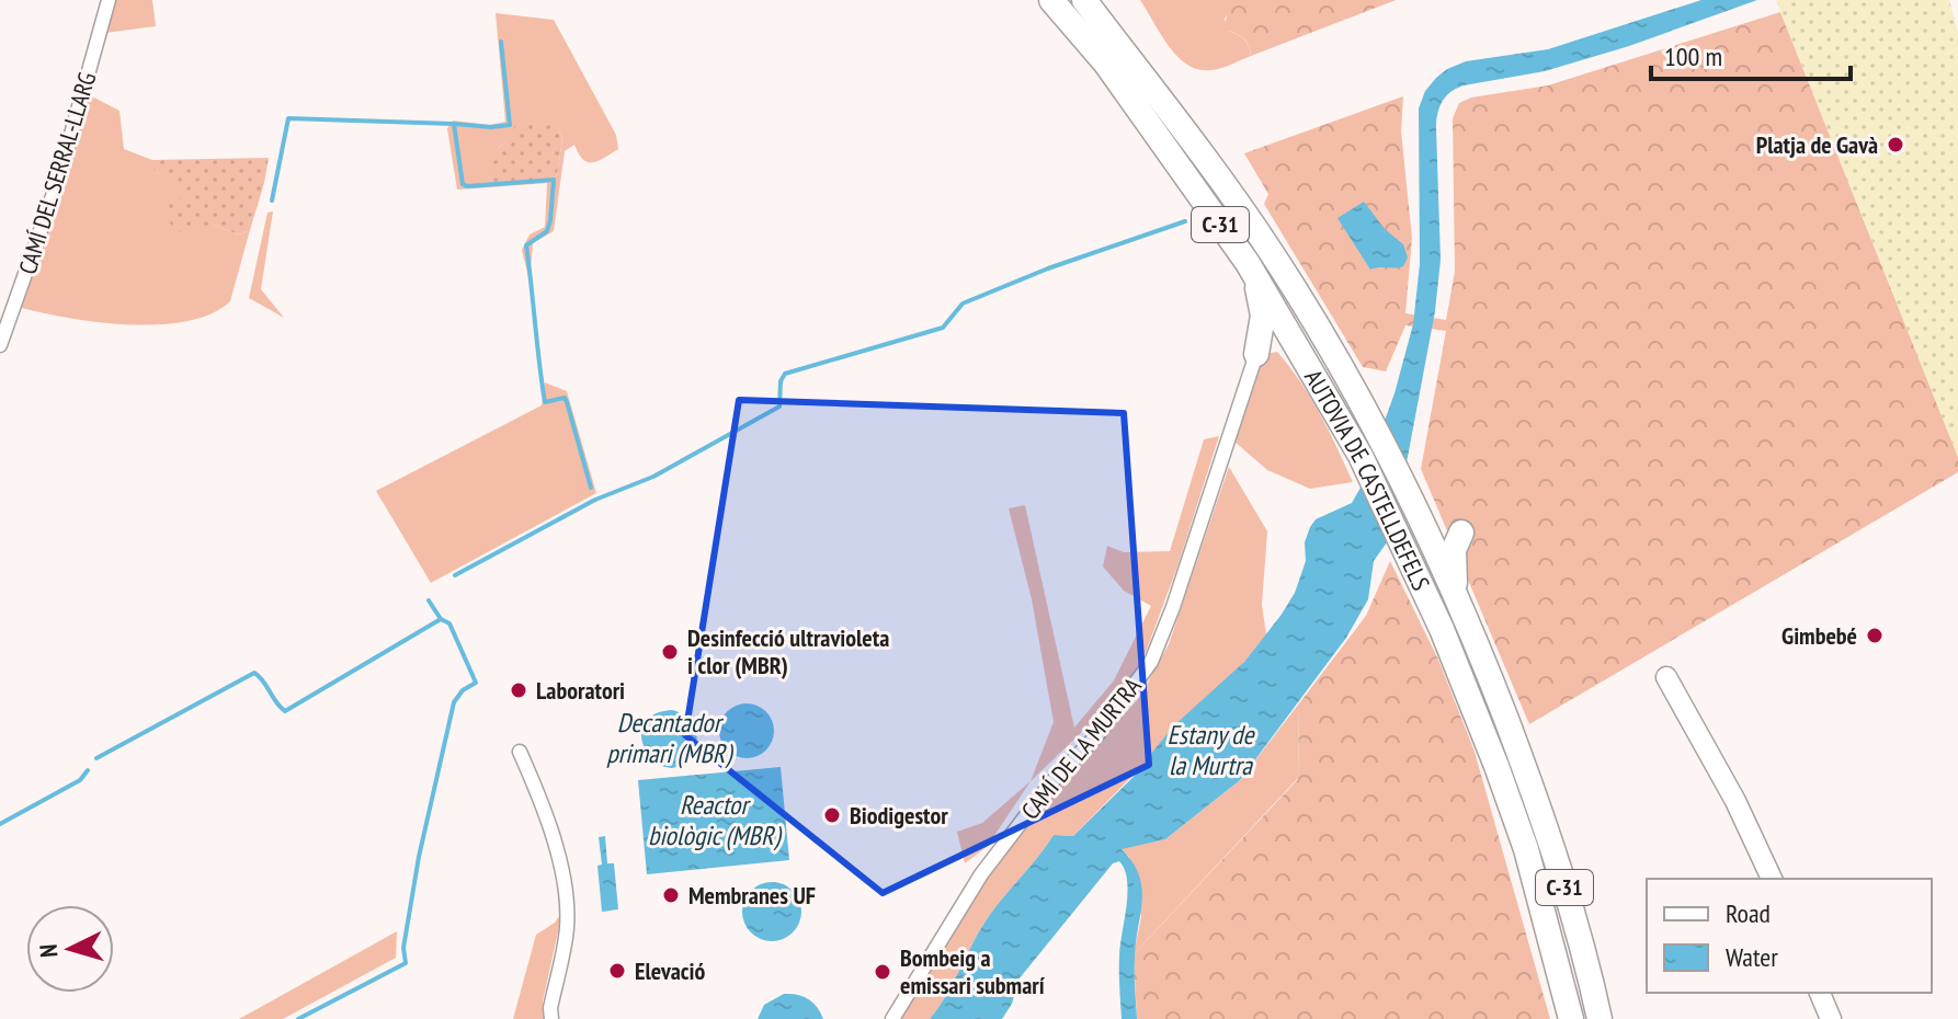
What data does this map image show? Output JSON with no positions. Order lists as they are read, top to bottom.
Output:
{
  "streets": {
    "highway": ["C-31", "AUTOVIA DE CASTELLDEFELS"],
    "street": ["CAMÍ DEL SERRAL-LLARG", "CAMÍ DE LA MURTRA"]
  },
  "water": ["Decantador primari (MBR)", "Estany de la Murtra", "Reactor biològic (MBR)"],
  "places": [
    "Platja de Gavà",
    "Gimbebé",
    "Desinfecció ultravioleta i clor (MBR)",
    "Laboratori",
    "Biodigestor",
    "Membranes UF",
    "Elevació",
    "Bombeig a emissari submarí"
  ],
  "legend": ["Road", "Water"],
  "scale_bar": "100 m",
  "north": "left"
}
